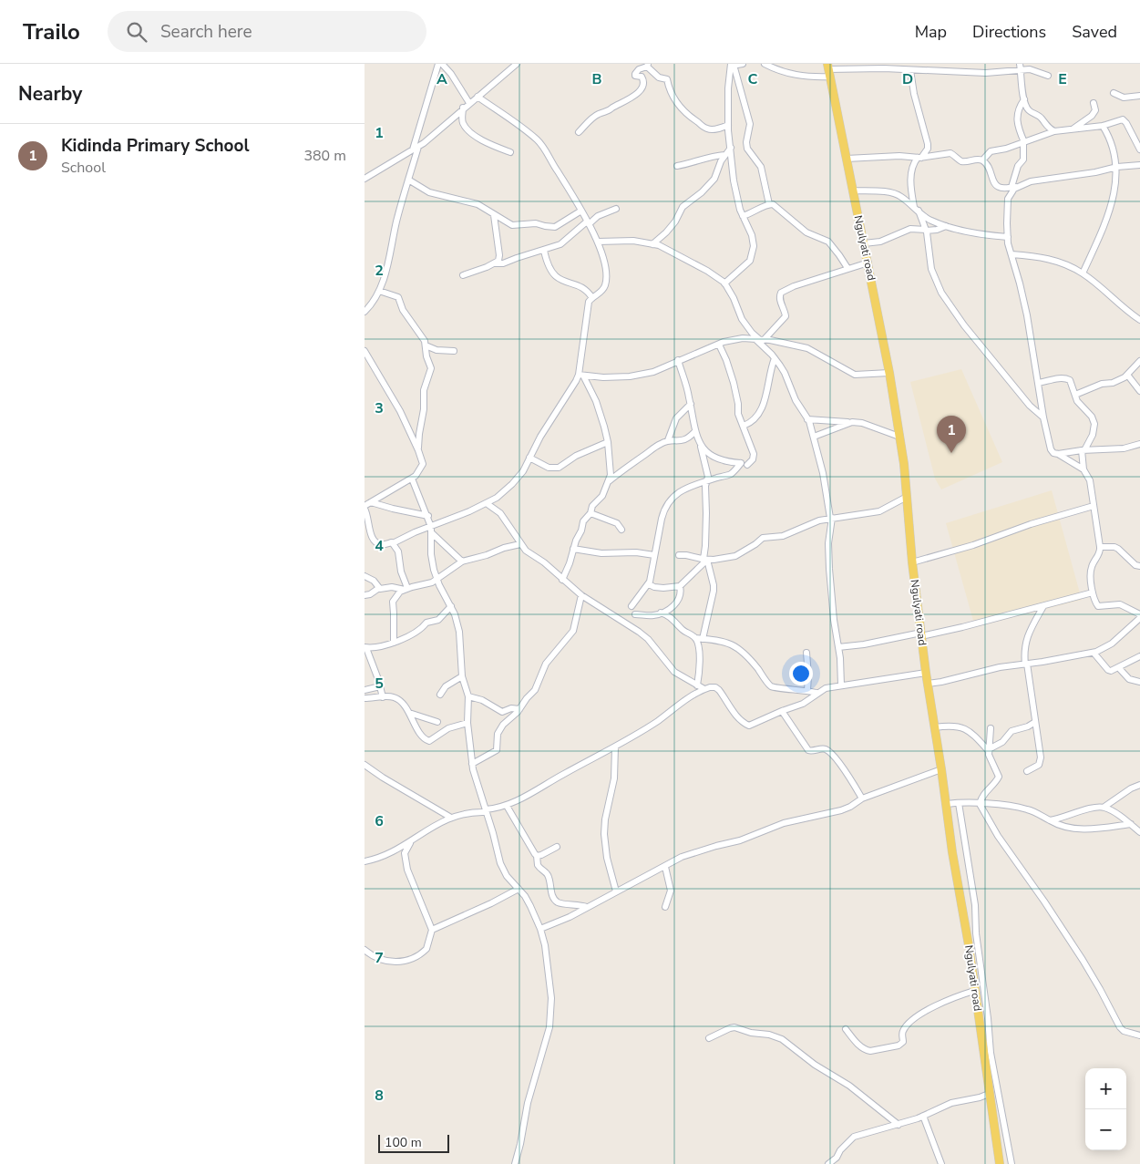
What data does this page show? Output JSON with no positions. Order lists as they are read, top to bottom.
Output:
{
  "streets": {
    "main road": ["Ngulyati road"]
  },
  "scale_bar": "100 m",
  "page": {
    "header": "Trailo",
    "search": "Search here",
    "nav": ["Map", "Directions", "Saved"],
    "heading": "Nearby",
    "list": [
      {
        "mark": "1",
        "name": "Kidinda Primary School",
        "note": "School",
        "value": "380 m"
      }
    ],
    "pins": "1",
    "map_buttons": ["+", "−"],
    "scale": "100 m"
  },
  "grid": {
    "columns": [
      "A",
      "B",
      "C",
      "D",
      "E"
    ],
    "rows": [
      "1",
      "2",
      "3",
      "4",
      "5",
      "6",
      "7",
      "8"
    ]
  }
}
